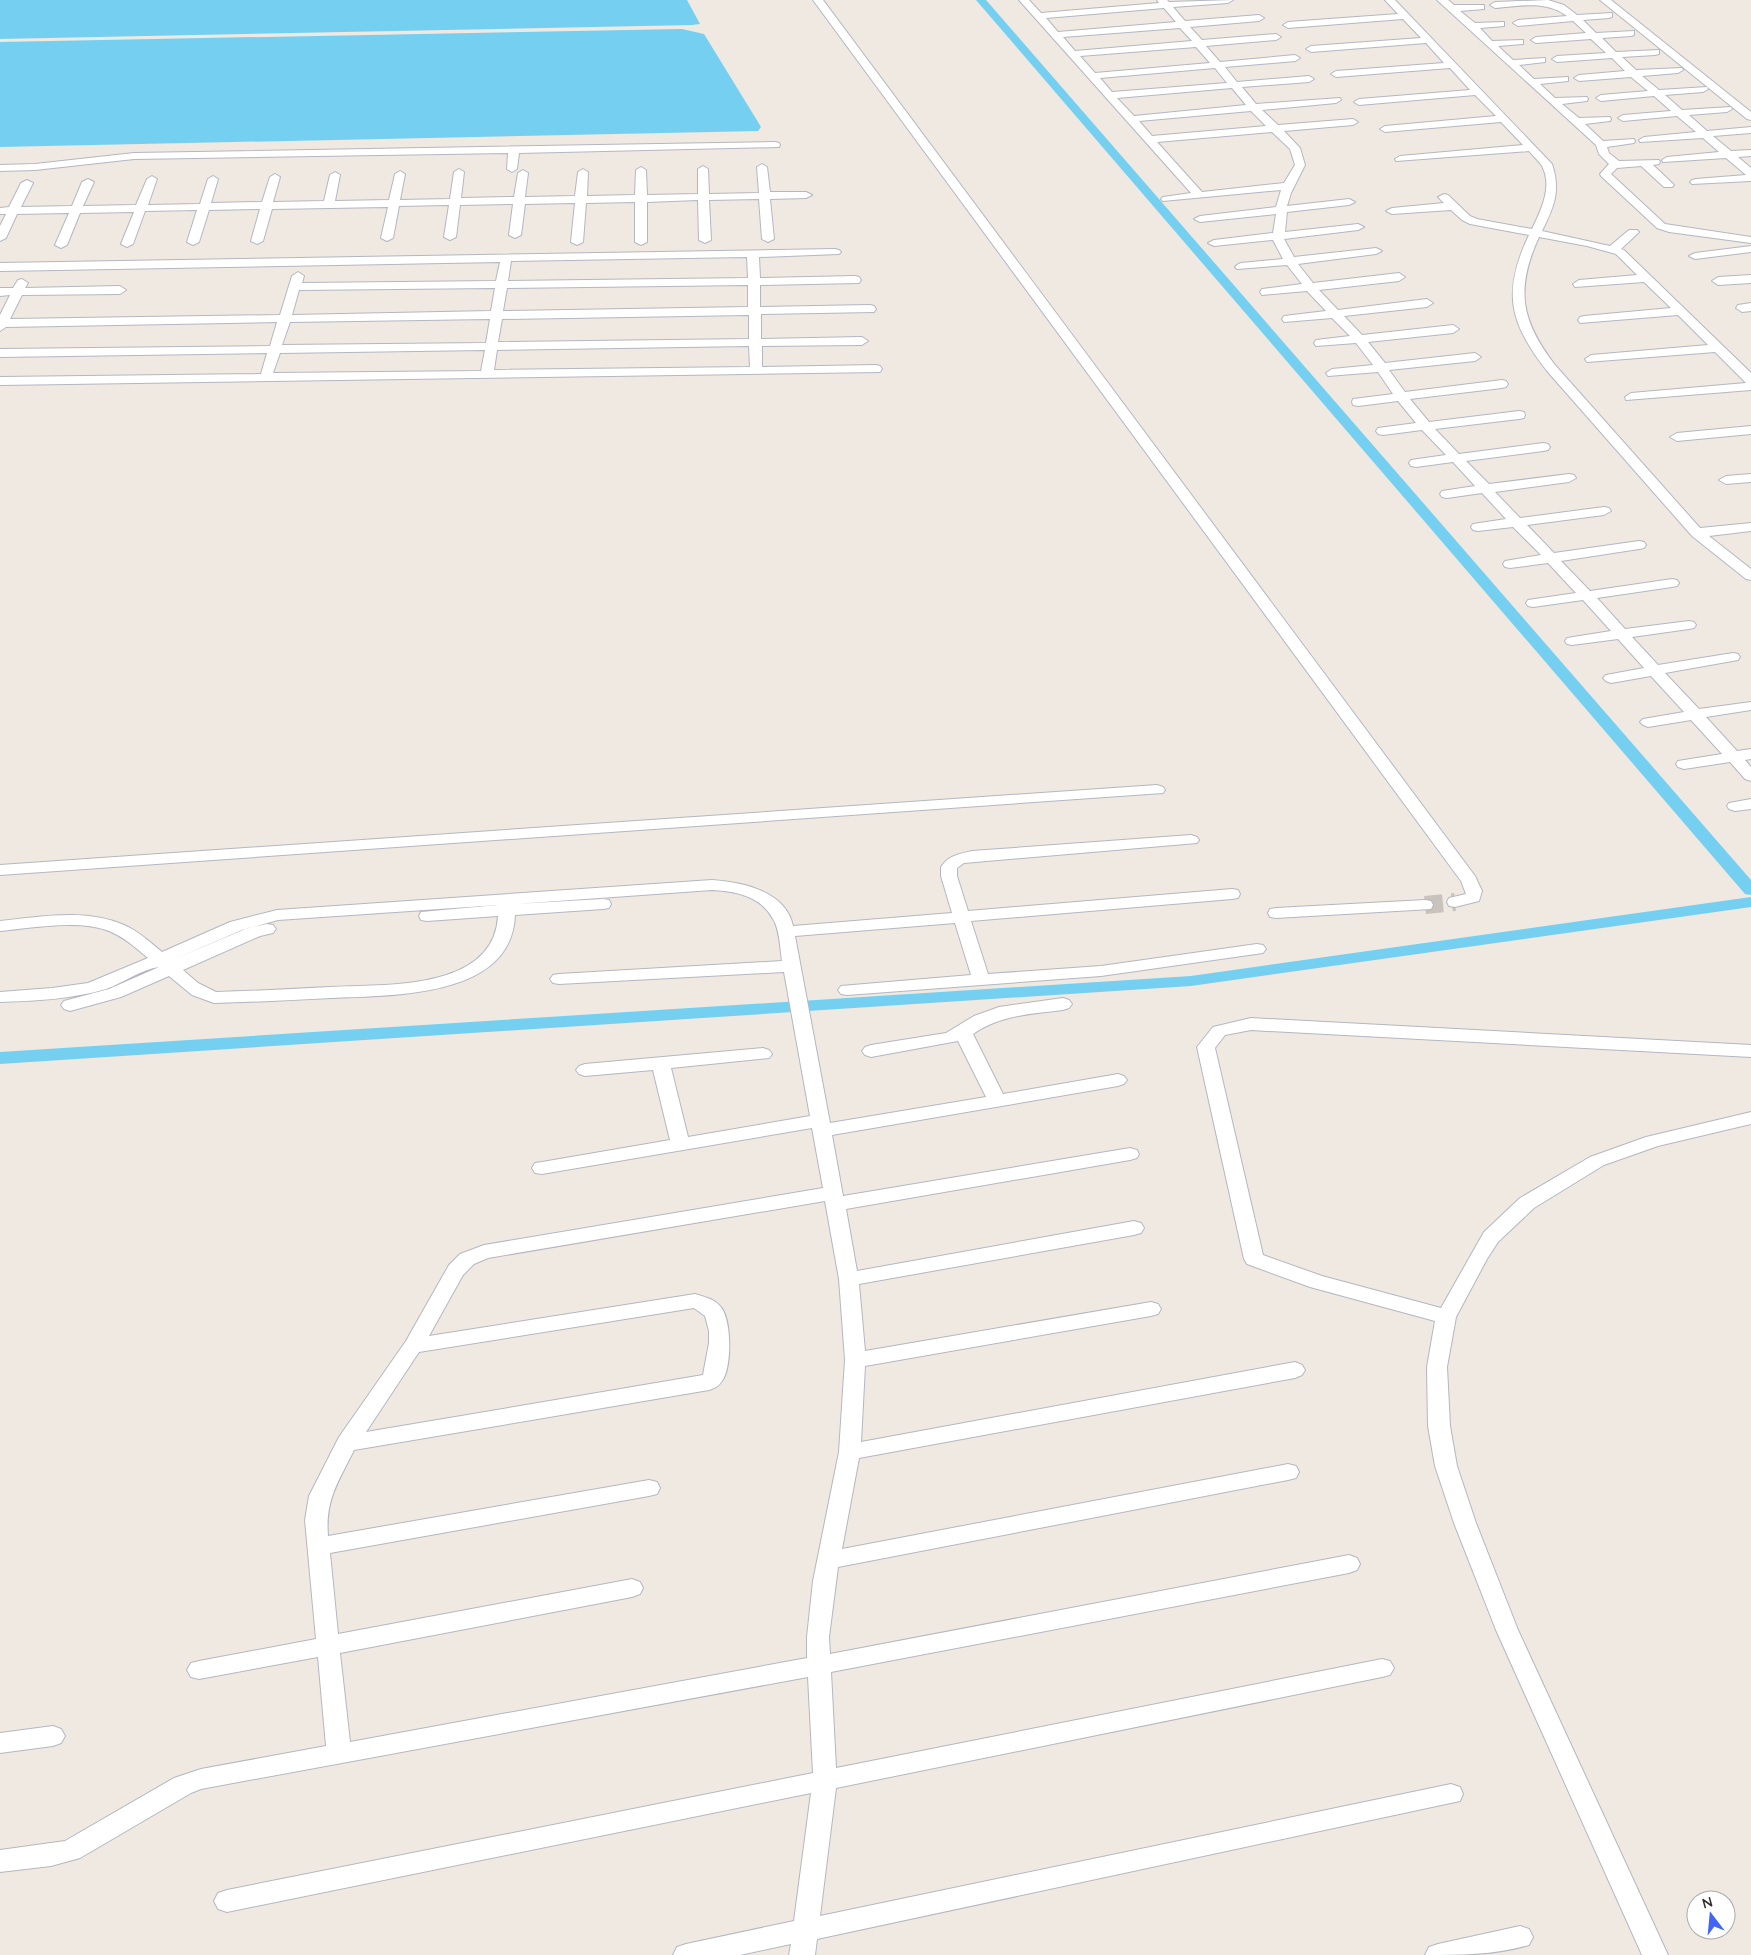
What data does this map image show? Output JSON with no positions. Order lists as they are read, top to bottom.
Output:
{
  "north": "top"
}
